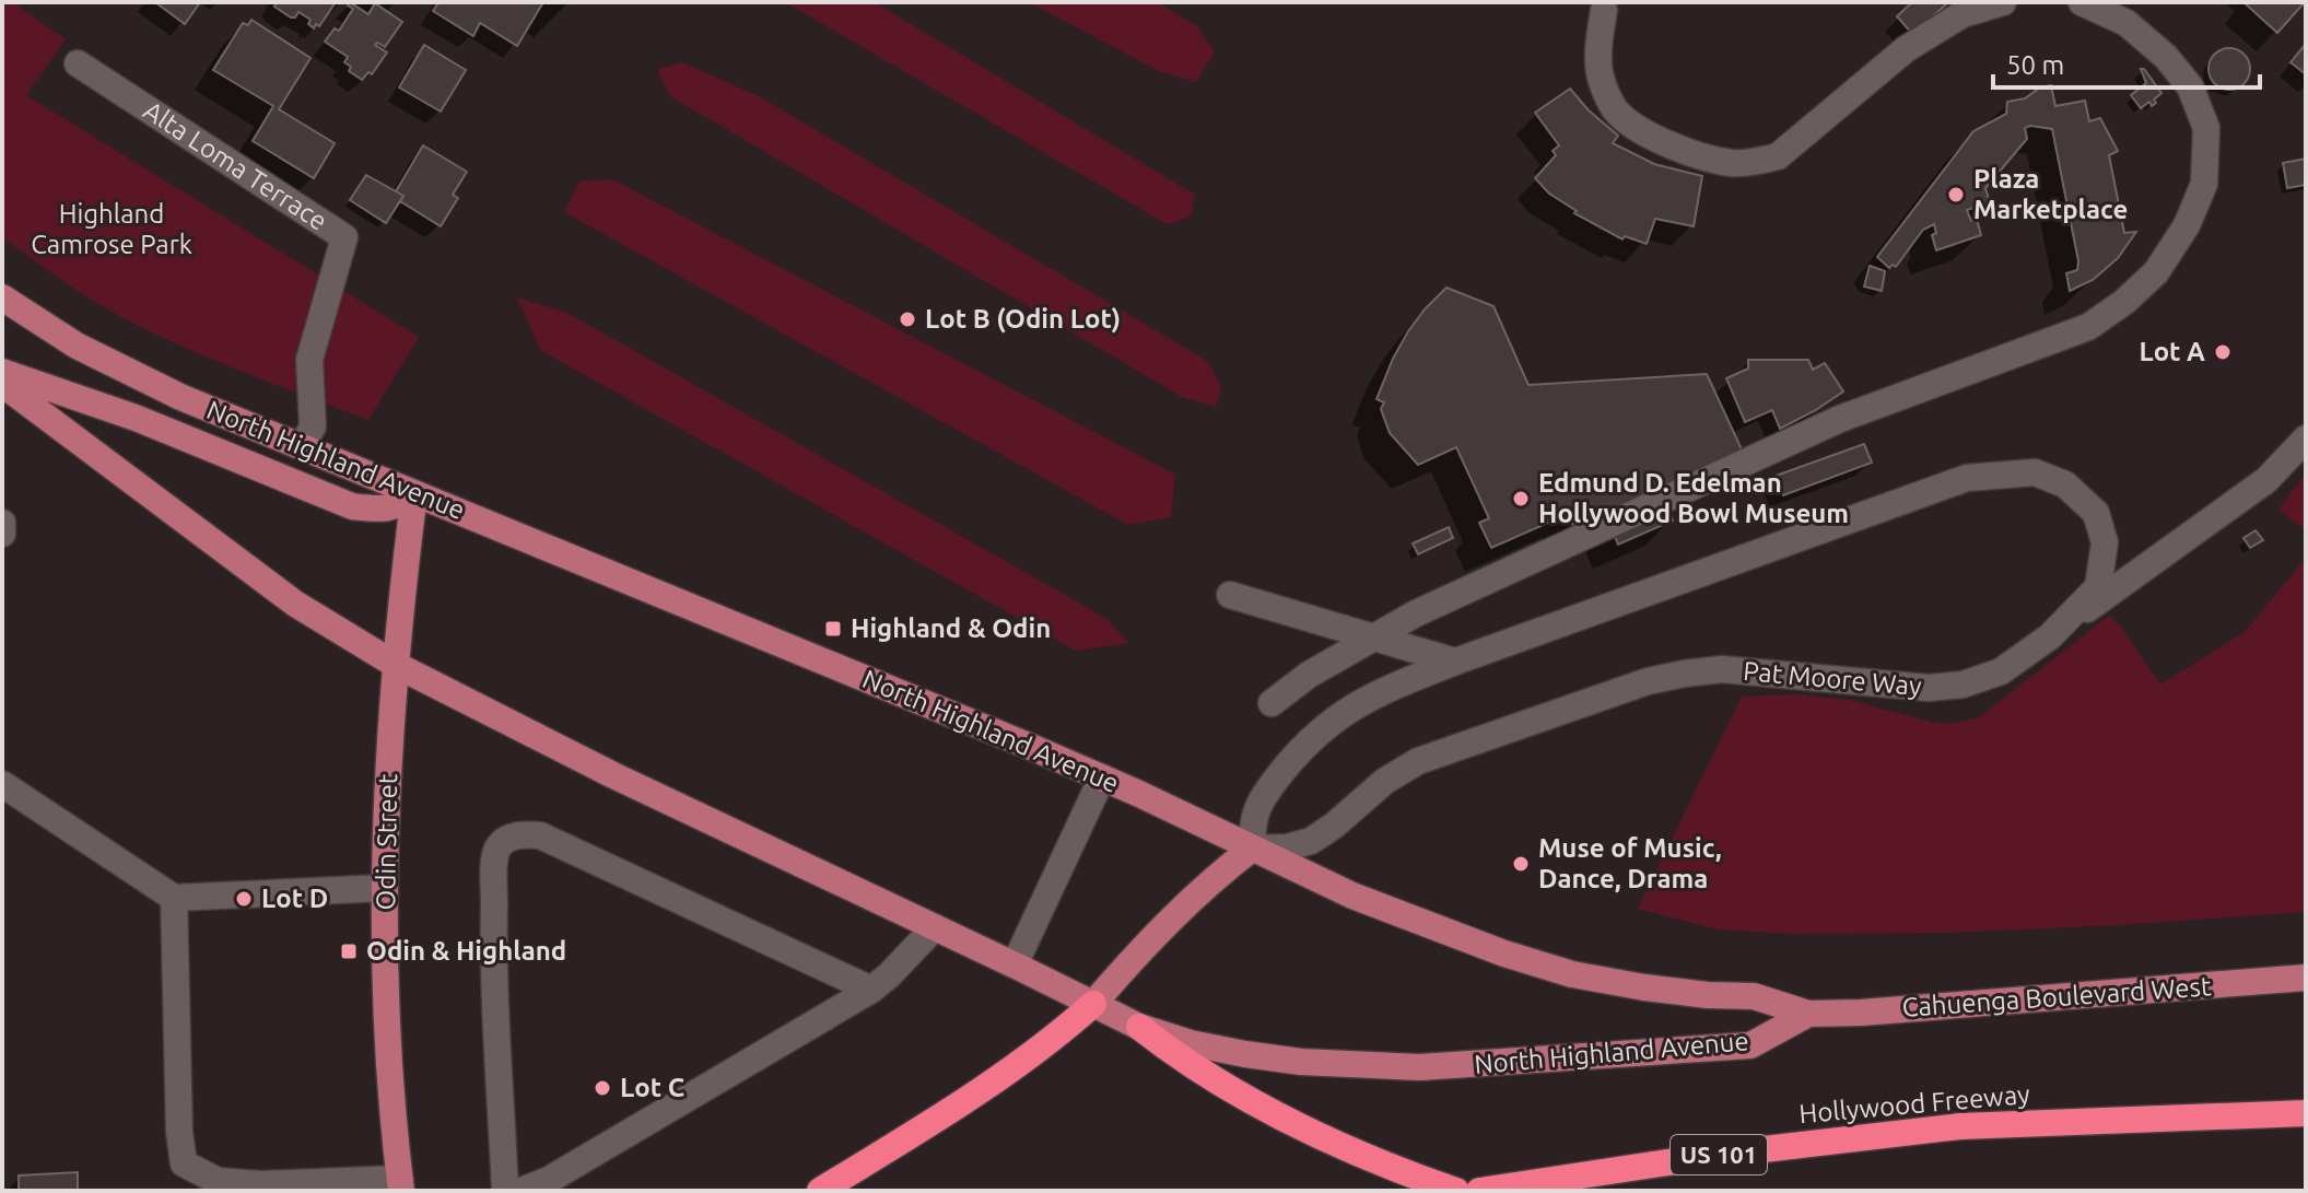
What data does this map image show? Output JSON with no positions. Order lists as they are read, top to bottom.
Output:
{
  "streets": {
    "highway": ["Hollywood Freeway", "US 101"],
    "main road": ["North Highland Avenue", "Odin Street", "Cahuenga Boulevard West"],
    "street": ["Alta Loma Terrace", "Pat Moore Way"]
  },
  "crossings": [
    ["Alta Loma Terrace", "North Highland Avenue"],
    ["North Highland Avenue", "Pat Moore Way"],
    ["North Highland Avenue", "Odin Street"],
    ["North Highland Avenue", "Cahuenga Boulevard West"]
  ],
  "parks": ["Highland Camrose Park"],
  "places": {
    "other": [
      "Plaza Marketplace",
      "Lot B (Odin Lot)",
      "Lot A",
      "Edmund D. Edelman Hollywood Bowl Museum",
      "Muse of Music, Dance, Drama",
      "Lot D",
      "Lot C"
    ],
    "transit": ["Highland & Odin", "Odin & Highland"]
  },
  "scale_bar": "50 m"
}
